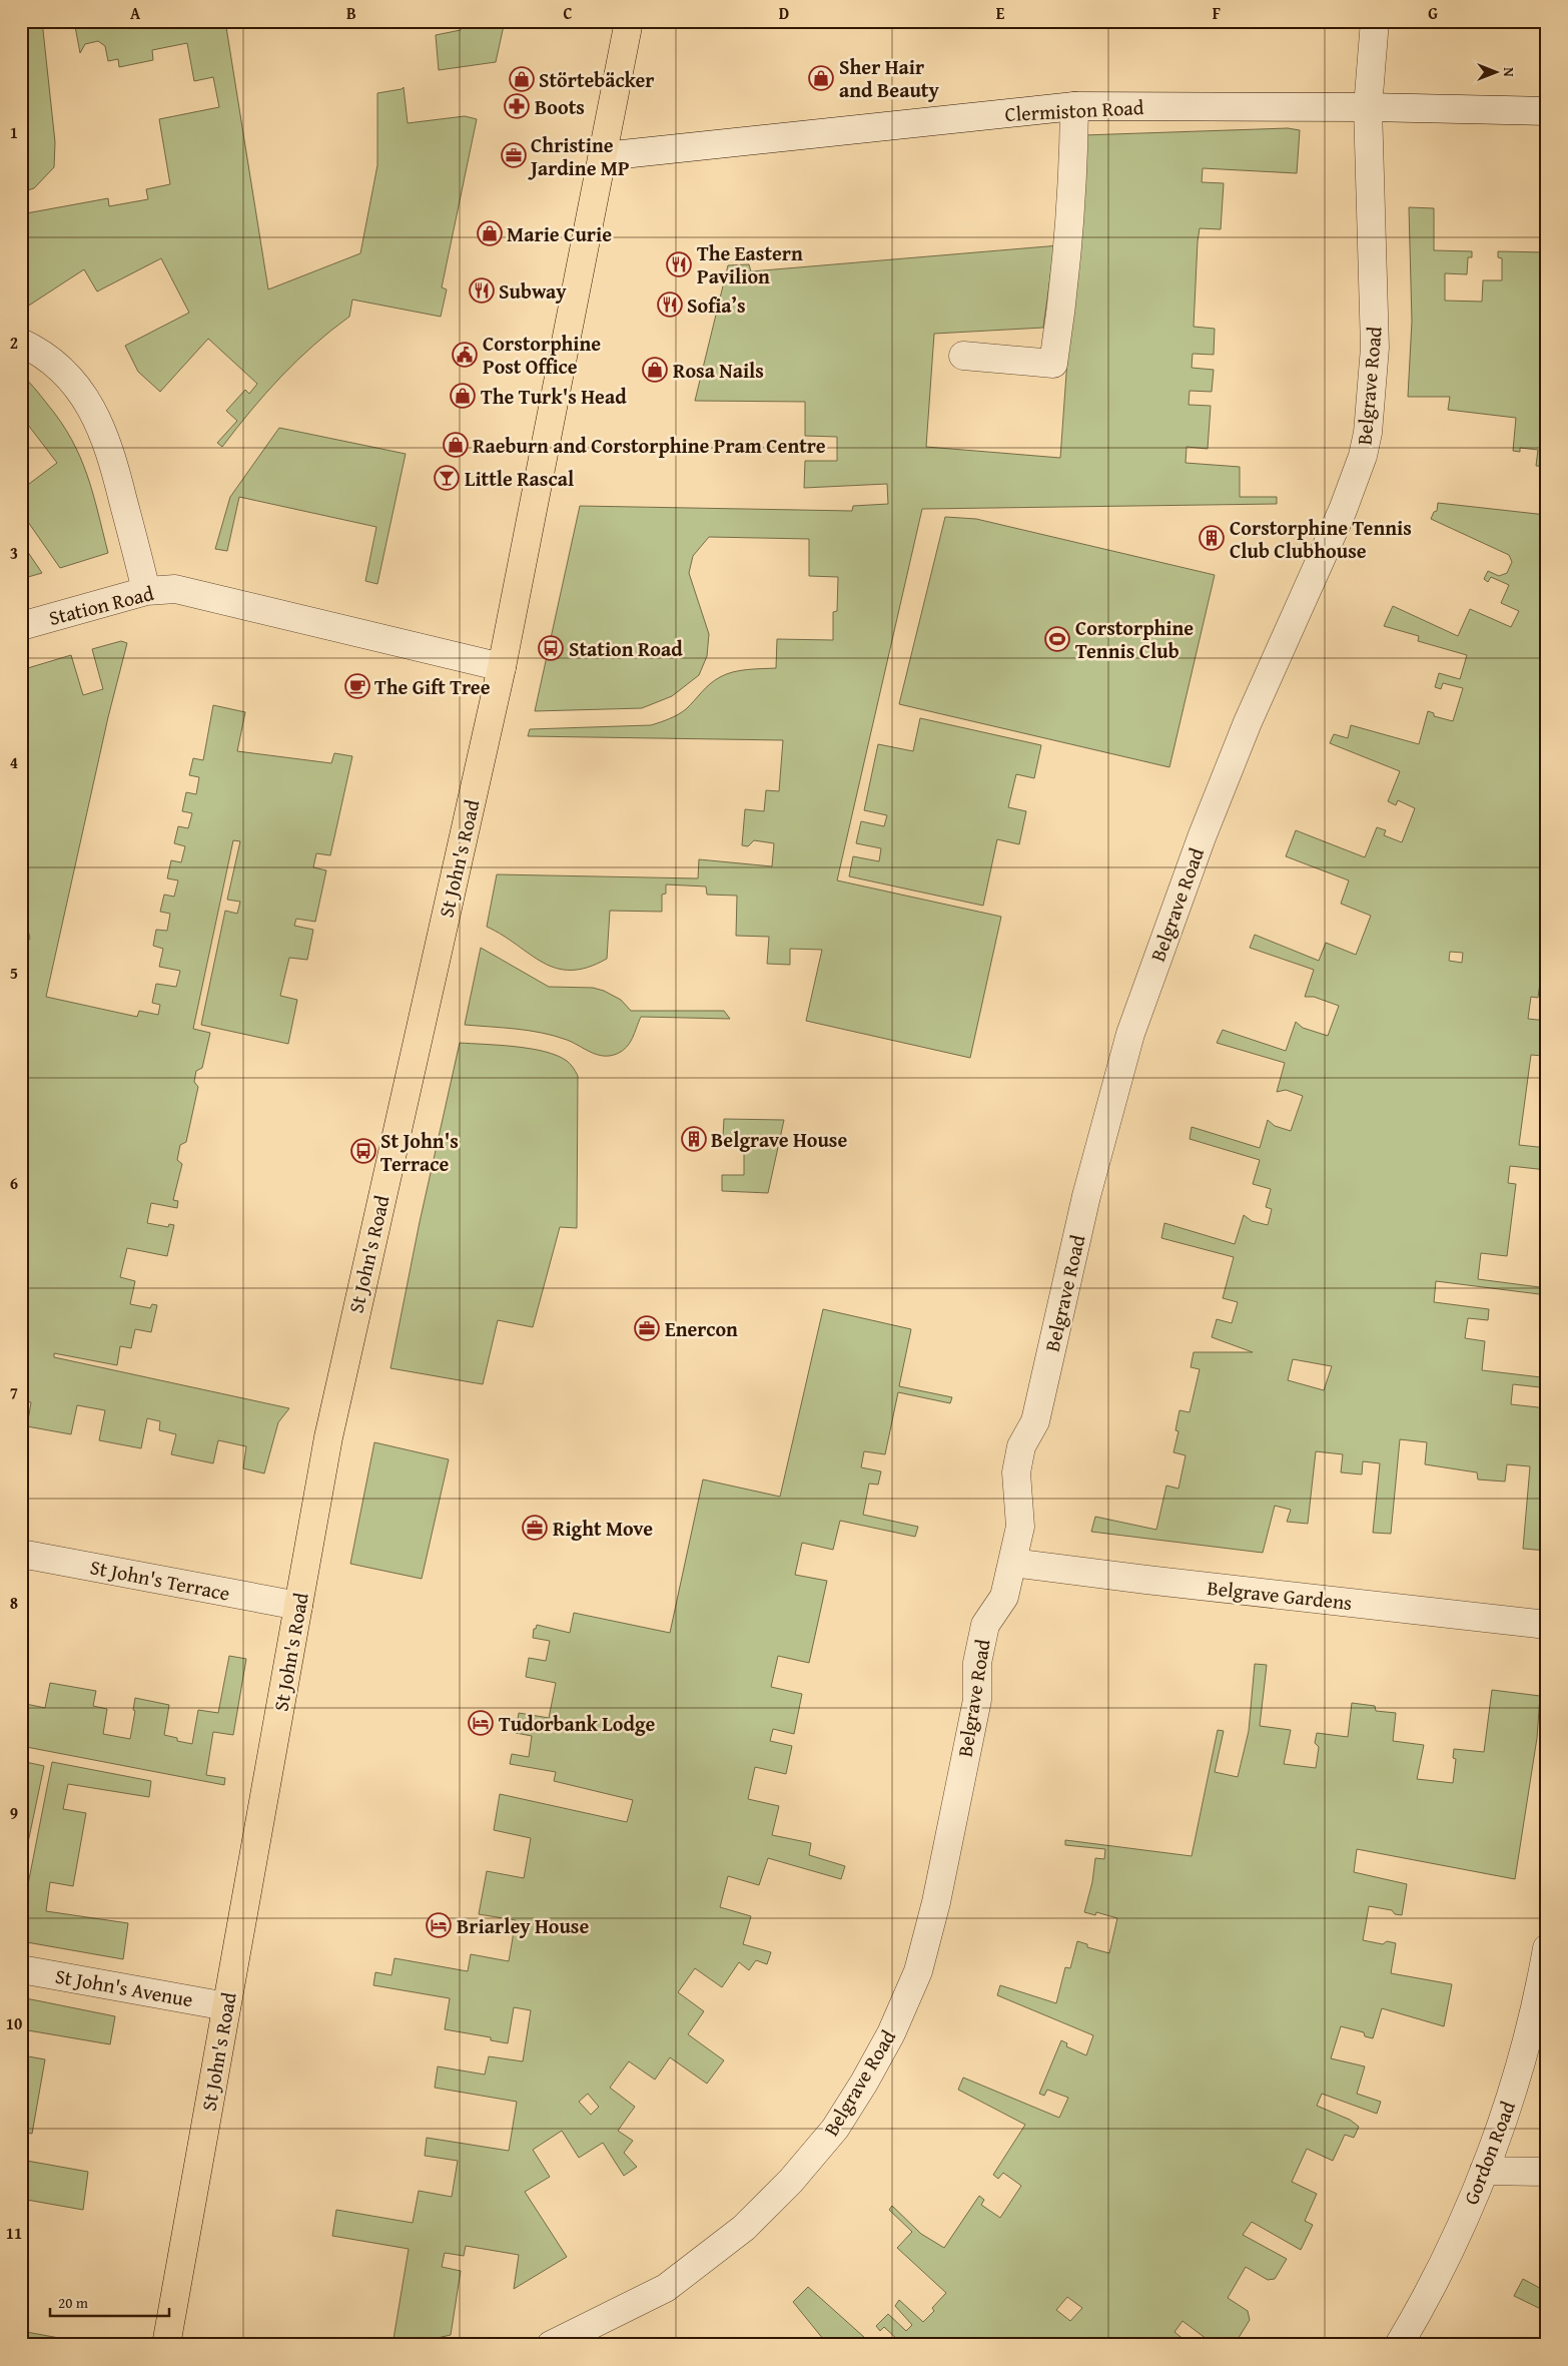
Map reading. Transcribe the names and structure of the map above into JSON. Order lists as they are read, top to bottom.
{
  "streets": {
    "main road": ["St John's Road"],
    "street": [
      "Clermiston Road",
      "Belgrave Road",
      "Station Road",
      "St John's Terrace",
      "Belgrave Gardens",
      "St John's Avenue",
      "Gordon Road"
    ]
  },
  "crossings": [
    ["Clermiston Road", "Belgrave Road"],
    ["Clermiston Road", "St John's Road"],
    ["Belgrave Road", "Belgrave Gardens"],
    ["Station Road", "St John's Road"],
    ["St John's Road", "St John's Terrace"],
    ["St John's Road", "St John's Avenue"]
  ],
  "places": {
    "shop": [
      "Sher Hair and Beauty",
      "Störtebäcker",
      "Marie Curie",
      "Rosa Nails",
      "The Turk's Head",
      "Raeburn and Corstorphine Pram Centre"
    ],
    "pharmacy": ["Boots"],
    "office": ["Christine Jardine MP", "Enercon", "Right Move"],
    "restaurant": ["The Eastern Pavilion", "Subway", "Sofia’s"],
    "public building": ["Corstorphine Post Office"],
    "bar": ["Little Rascal"],
    "building": ["Corstorphine Tennis Club Clubhouse", "Belgrave House"],
    "sports": ["Corstorphine Tennis Club"],
    "bus stop": ["Station Road", "St John's Terrace"],
    "cafe": ["The Gift Tree"],
    "hotel": ["Tudorbank Lodge", "Briarley House"]
  },
  "scale_bar": "20 m",
  "north": "right",
  "grid": {
    "columns": [
      "A",
      "B",
      "C",
      "D",
      "E",
      "F",
      "G"
    ],
    "rows": [
      "1",
      "2",
      "3",
      "4",
      "5",
      "6",
      "7",
      "8",
      "9",
      "10",
      "11"
    ]
  }
}
